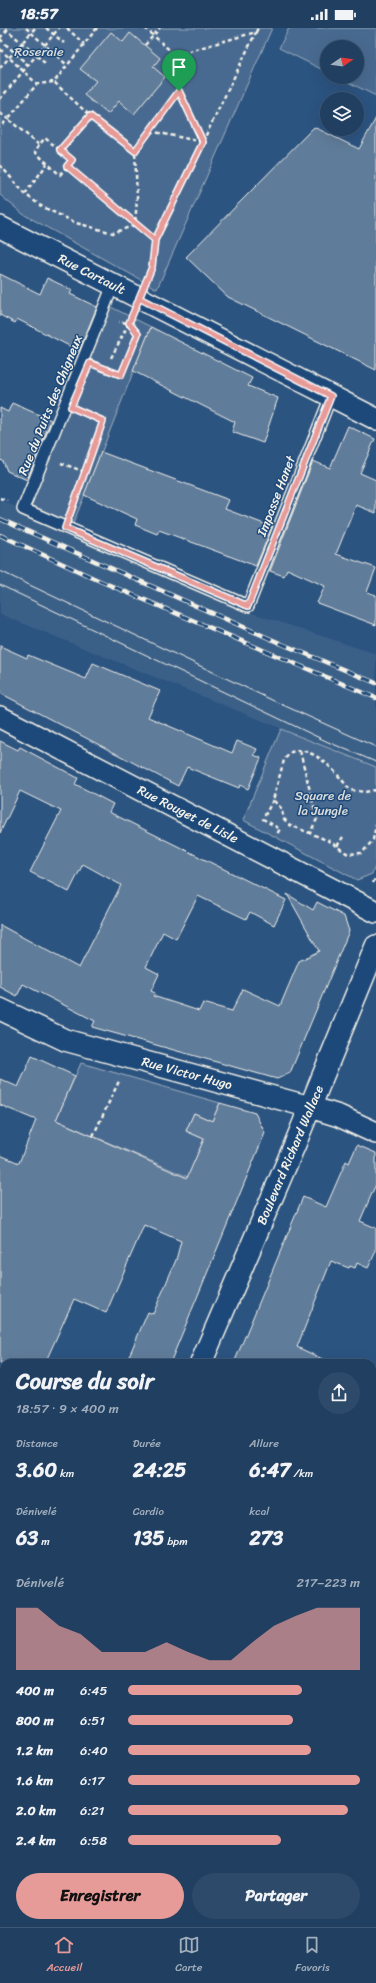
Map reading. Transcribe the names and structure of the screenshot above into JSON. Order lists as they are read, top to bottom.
{
  "streets": {
    "street": [
      "Rue Cartault",
      "Rue Rouget de Lisle",
      "Rue Victor Hugo",
      "Boulevard Richard Wallace"
    ],
    "lane": ["Rue du Puits des Chigneux", "Impasse Hanet"]
  },
  "crossings": [
    ["Rue Cartault", "Rue du Puits des Chigneux"],
    ["Rue Cartault", "Impasse Hanet"],
    ["Rue du Puits des Chigneux", "Impasse Hanet"],
    ["Rue Victor Hugo", "Boulevard Richard Wallace"]
  ],
  "parks": ["Roseraie", "Square de la Jungle"],
  "north": "right",
  "page": {
    "status": "18:57",
    "heading": ["Course du soir", "18:57 · 9 × 400 m"],
    "stats": [
      ["Distance", "3.60 km"],
      ["Durée", "24:25"],
      ["Allure", "6:47 /km"],
      ["Dénivelé", "63 m"],
      ["Cardio", "135 bpm"],
      ["kcal", "273"]
    ],
    "chart": ["Dénivelé", "217–223 m"],
    "list": [
      {
        "name": "400 m",
        "note": "6:45"
      },
      {
        "name": "800 m",
        "note": "6:51"
      },
      {
        "name": "1.2 km",
        "note": "6:40"
      },
      {
        "name": "1.6 km",
        "note": "6:17"
      },
      {
        "name": "2.0 km",
        "note": "6:21"
      },
      {
        "name": "2.4 km",
        "note": "6:58"
      }
    ],
    "buttons": ["Enregistrer", "Partager"],
    "tabs": ["Accueil", "Carte", "Favoris"]
  }
}
